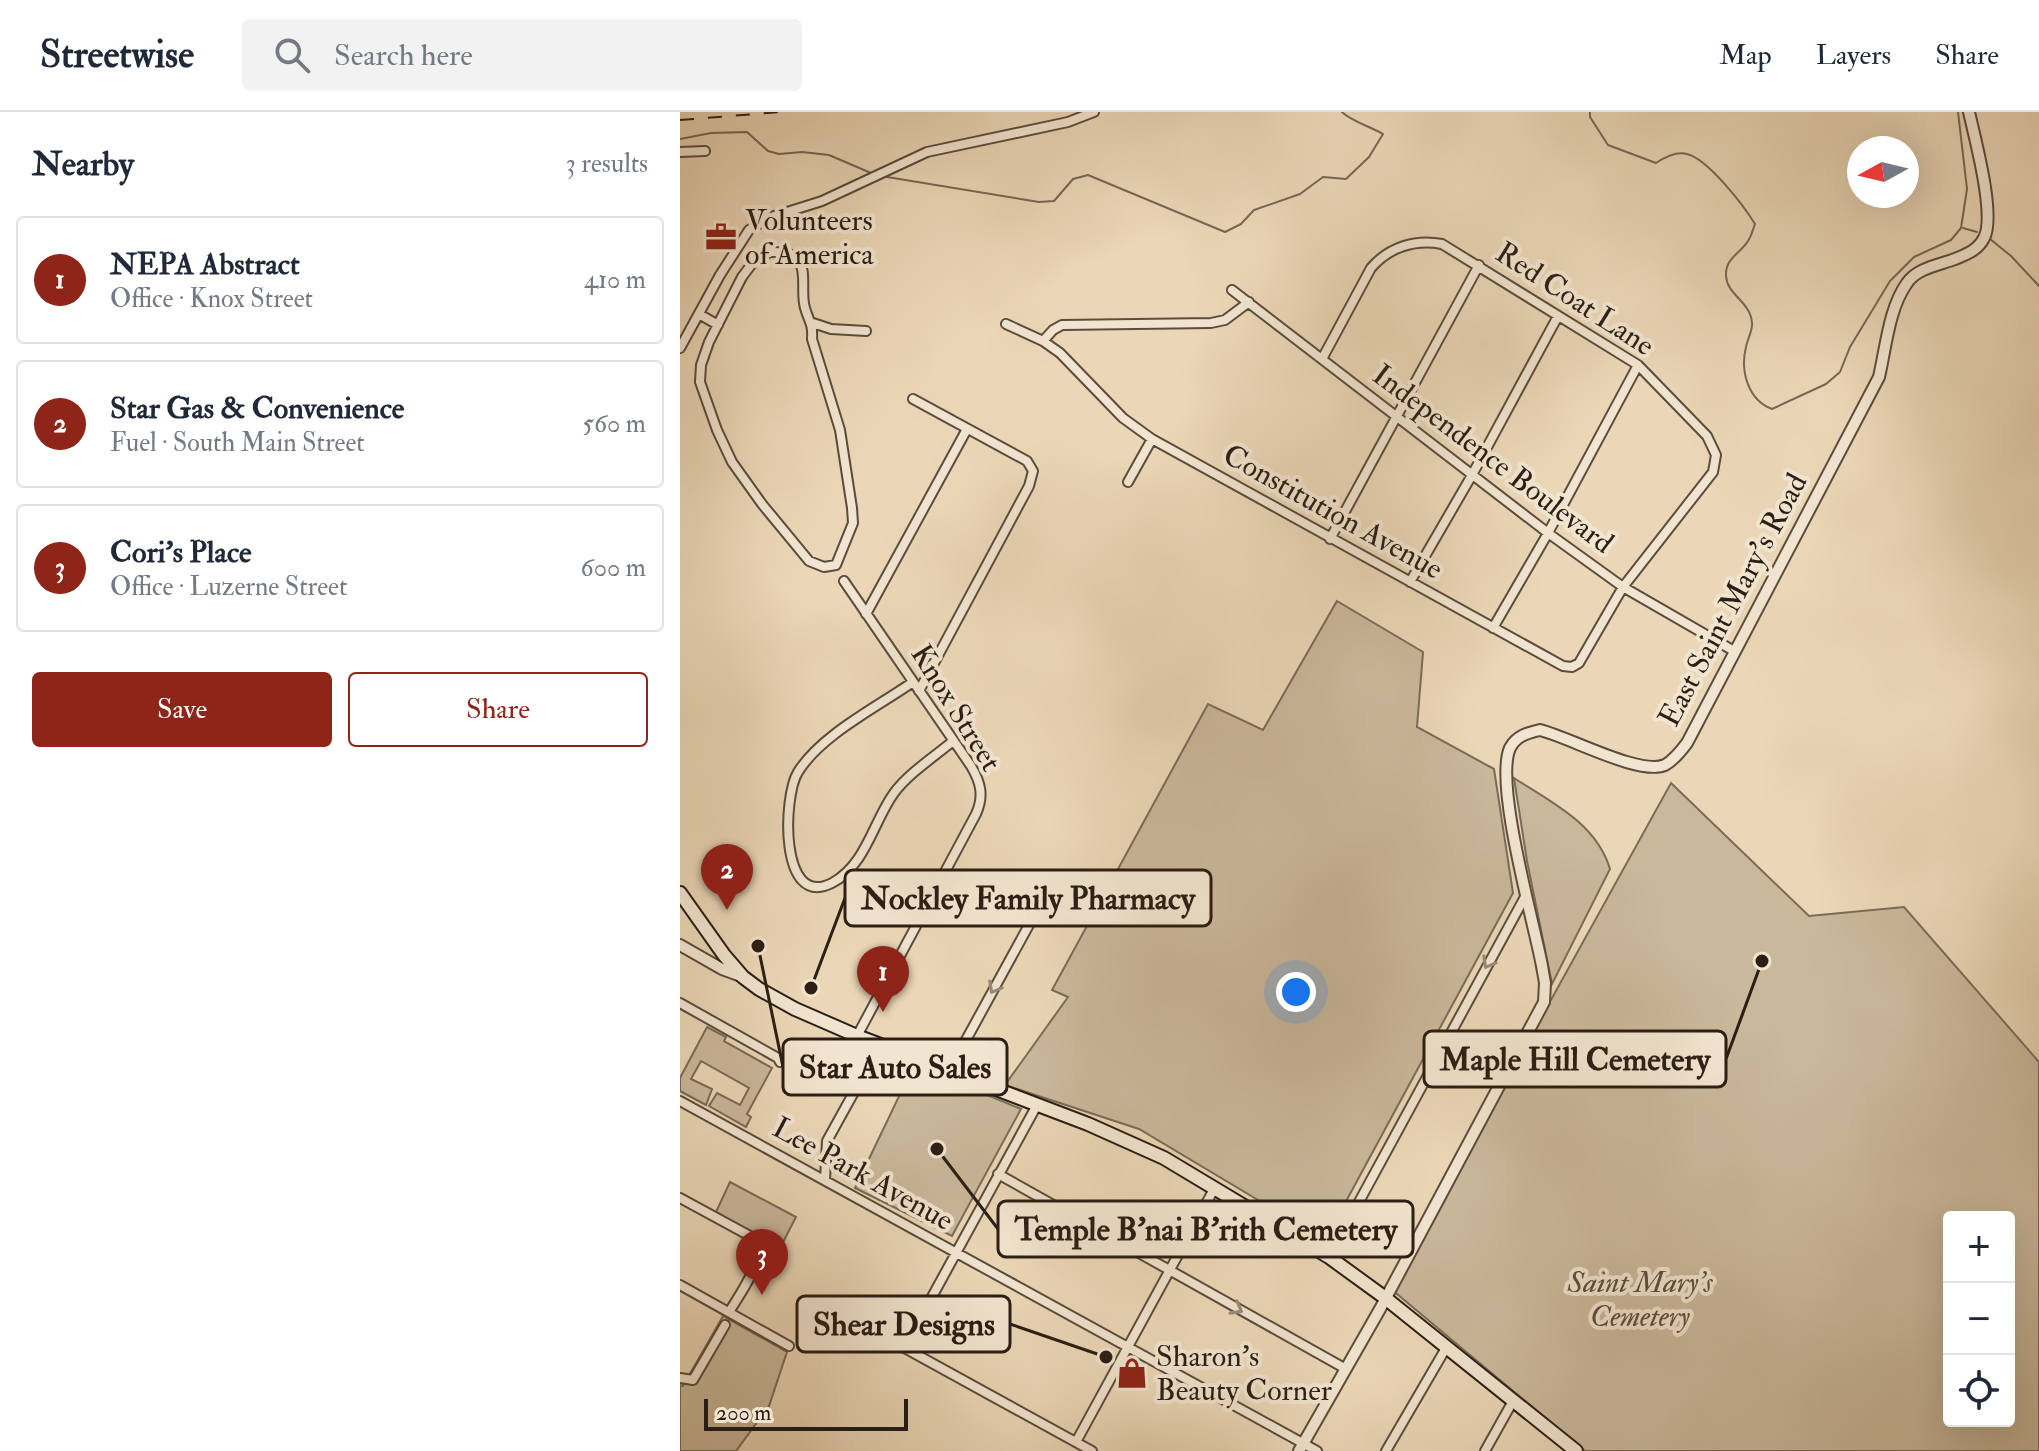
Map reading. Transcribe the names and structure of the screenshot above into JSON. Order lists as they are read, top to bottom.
{
  "streets": {
    "street": [
      "Red Coat Lane",
      "Independence Boulevard",
      "Constitution Avenue",
      "East Saint Mary's Road",
      "Knox Street",
      "Lee Park Avenue"
    ]
  },
  "crossings": [
    ["Red Coat Lane", "Independence Boulevard"],
    ["Red Coat Lane", "Constitution Avenue"],
    ["Independence Boulevard", "Constitution Avenue"],
    ["Independence Boulevard", "East Saint Mary's Road"],
    ["East Saint Mary's Road", "Lee Park Avenue"]
  ],
  "parks": ["Saint Mary's Cemetery"],
  "places": {
    "office": ["Volunteers of America"],
    "other": [
      "Star Auto Sales",
      "Maple Hill Cemetery",
      "Nockley Family Pharmacy",
      "Temple B'nai B'rith Cemetery",
      "Shear Designs"
    ],
    "shop": ["Sharon's Beauty Corner"]
  },
  "scale_bar": "200 m",
  "north": "left",
  "page": {
    "header": "Streetwise",
    "search": "Search here",
    "nav": ["Map", "Layers", "Share"],
    "heading": ["Nearby", "3 results"],
    "list": [
      {
        "mark": "1",
        "name": "NEPA Abstract",
        "note": "Office · Knox Street",
        "value": "410 m"
      },
      {
        "mark": "2",
        "name": "Star Gas & Convenience",
        "note": "Fuel · South Main Street",
        "value": "560 m"
      },
      {
        "mark": "3",
        "name": "Cori's Place",
        "note": "Office · Luzerne Street",
        "value": "600 m"
      }
    ],
    "buttons": ["Save", "Share"],
    "pins": ["2", "1", "3"],
    "map_buttons": ["+", "−"],
    "scale": "200 m"
  }
}
